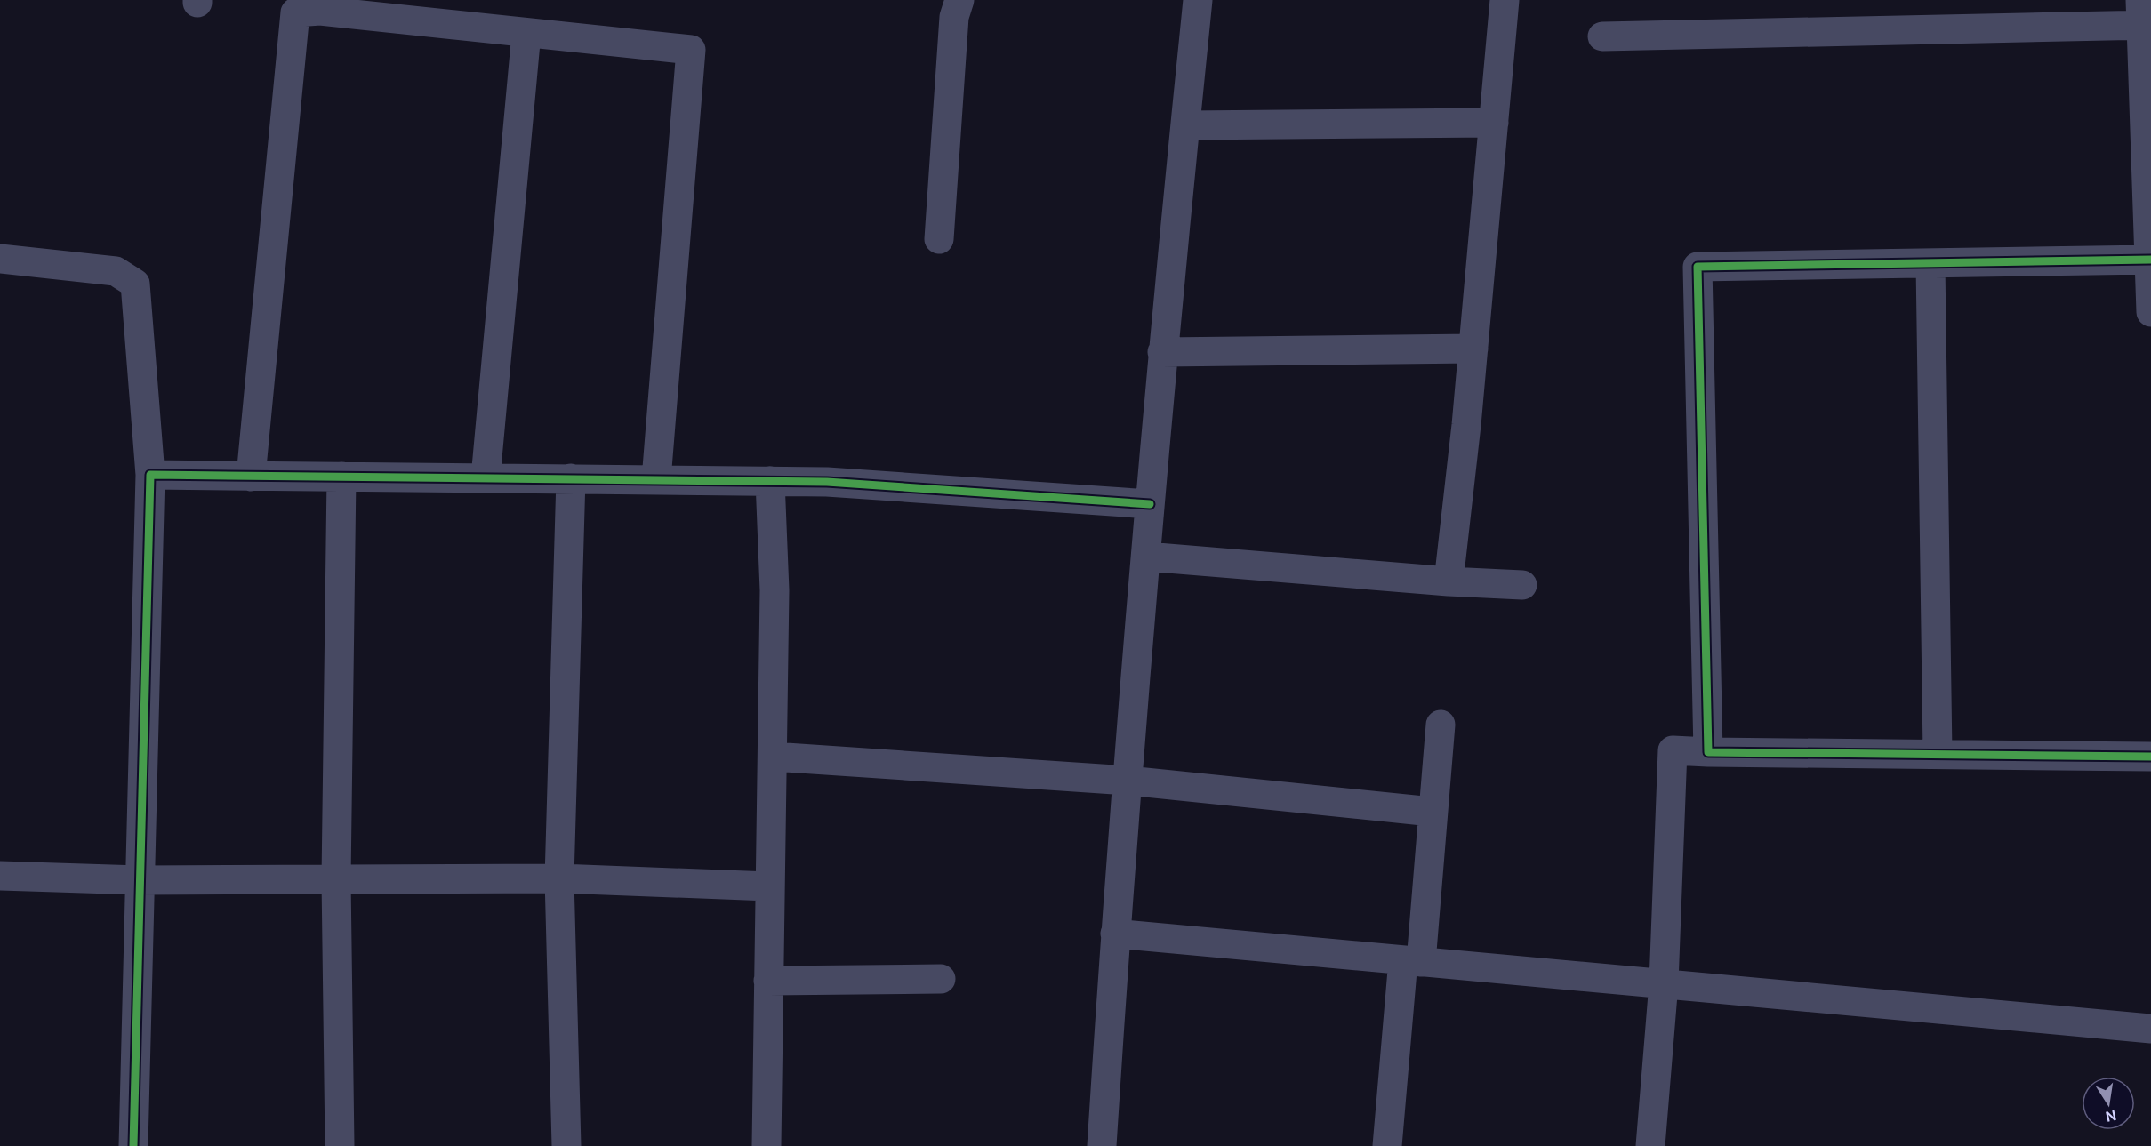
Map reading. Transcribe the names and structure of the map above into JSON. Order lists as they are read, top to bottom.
{
  "north": "bottom"
}
